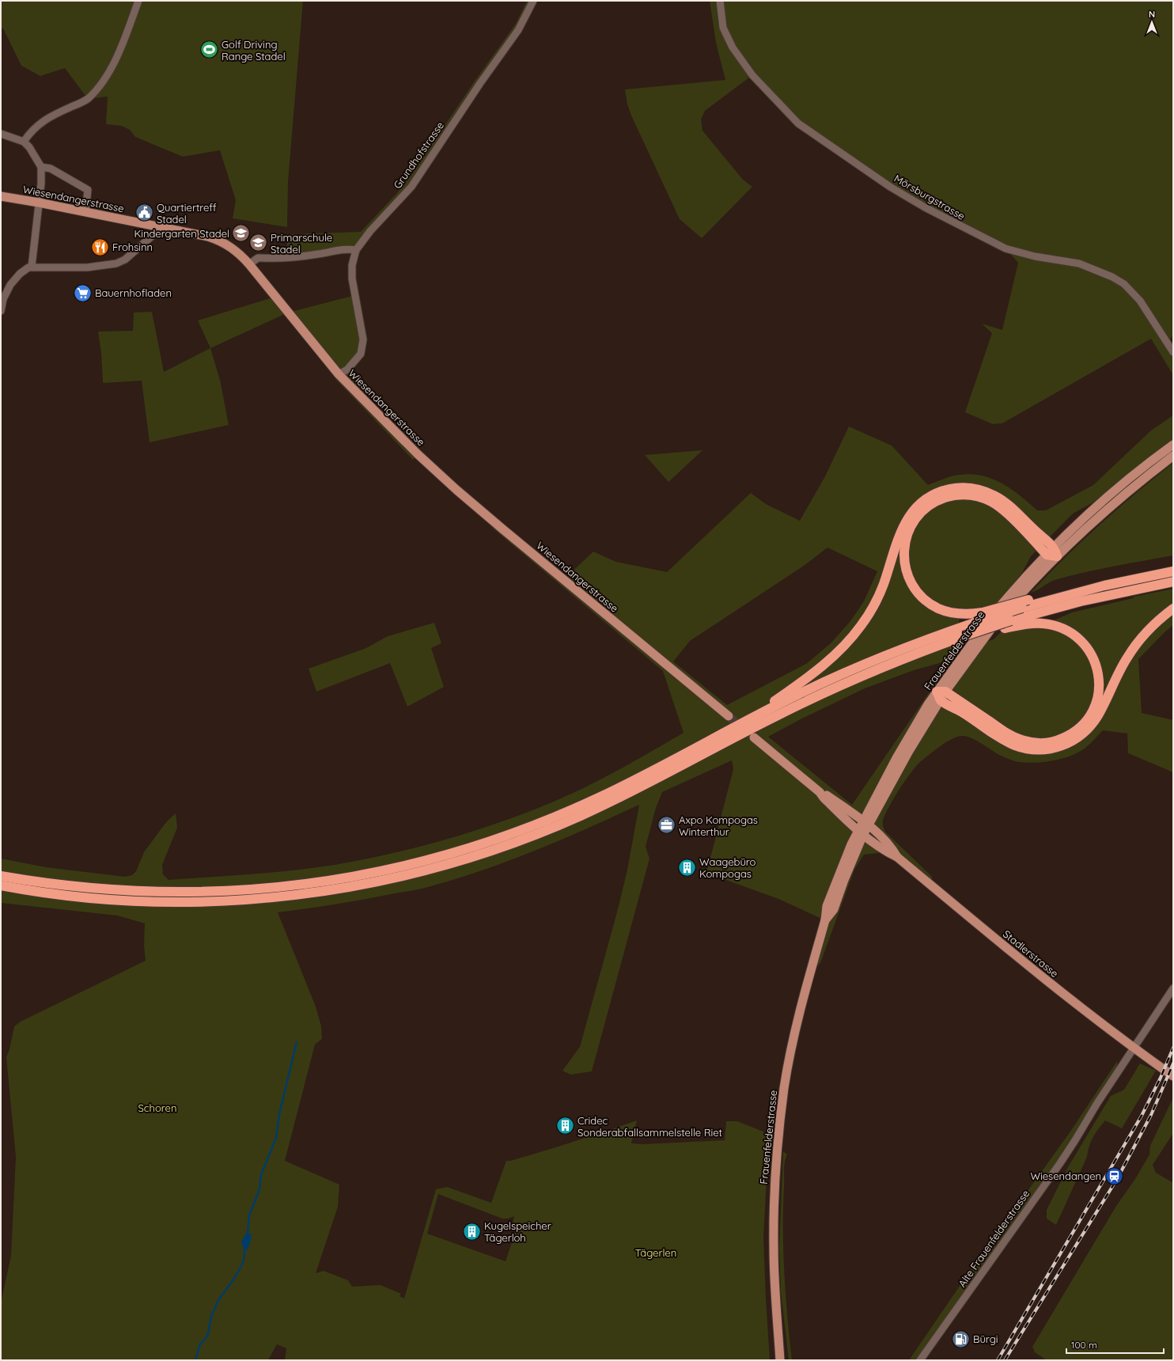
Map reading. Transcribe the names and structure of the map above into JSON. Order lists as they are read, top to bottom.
{
  "streets": {
    "main road": ["Wiesendangerstrasse", "Frauenfelderstrasse", "Stadlerstrasse"],
    "street": ["Grundhofstrasse", "Mörsburgstrasse", "Alte Frauenfelderstrasse"]
  },
  "crossings": [
    ["Grundhofstrasse", "Wiesendangerstrasse"],
    ["Stadlerstrasse", "Alte Frauenfelderstrasse"]
  ],
  "parks": ["Schoren", "Tägerlen"],
  "places": {
    "sports": ["Golf Driving Range Stadel"],
    "public building": ["Quartiertreff Stadel"],
    "school or university": ["Kindergarten Stadel", "Primarschule Stadel"],
    "restaurant": ["Frohsinn"],
    "supermarket": ["Bauernhofladen"],
    "office": ["Axpo Kompogas Winterthur"],
    "building": ["Waagebüro Kompogas", "Cridec Sonderabfallsammelstelle Riet", "Kugelspeicher Tägerloh"],
    "station": ["Wiesendangen"],
    "fuel station": ["Bürgi"]
  },
  "scale_bar": "100 m",
  "north": "top"
}
